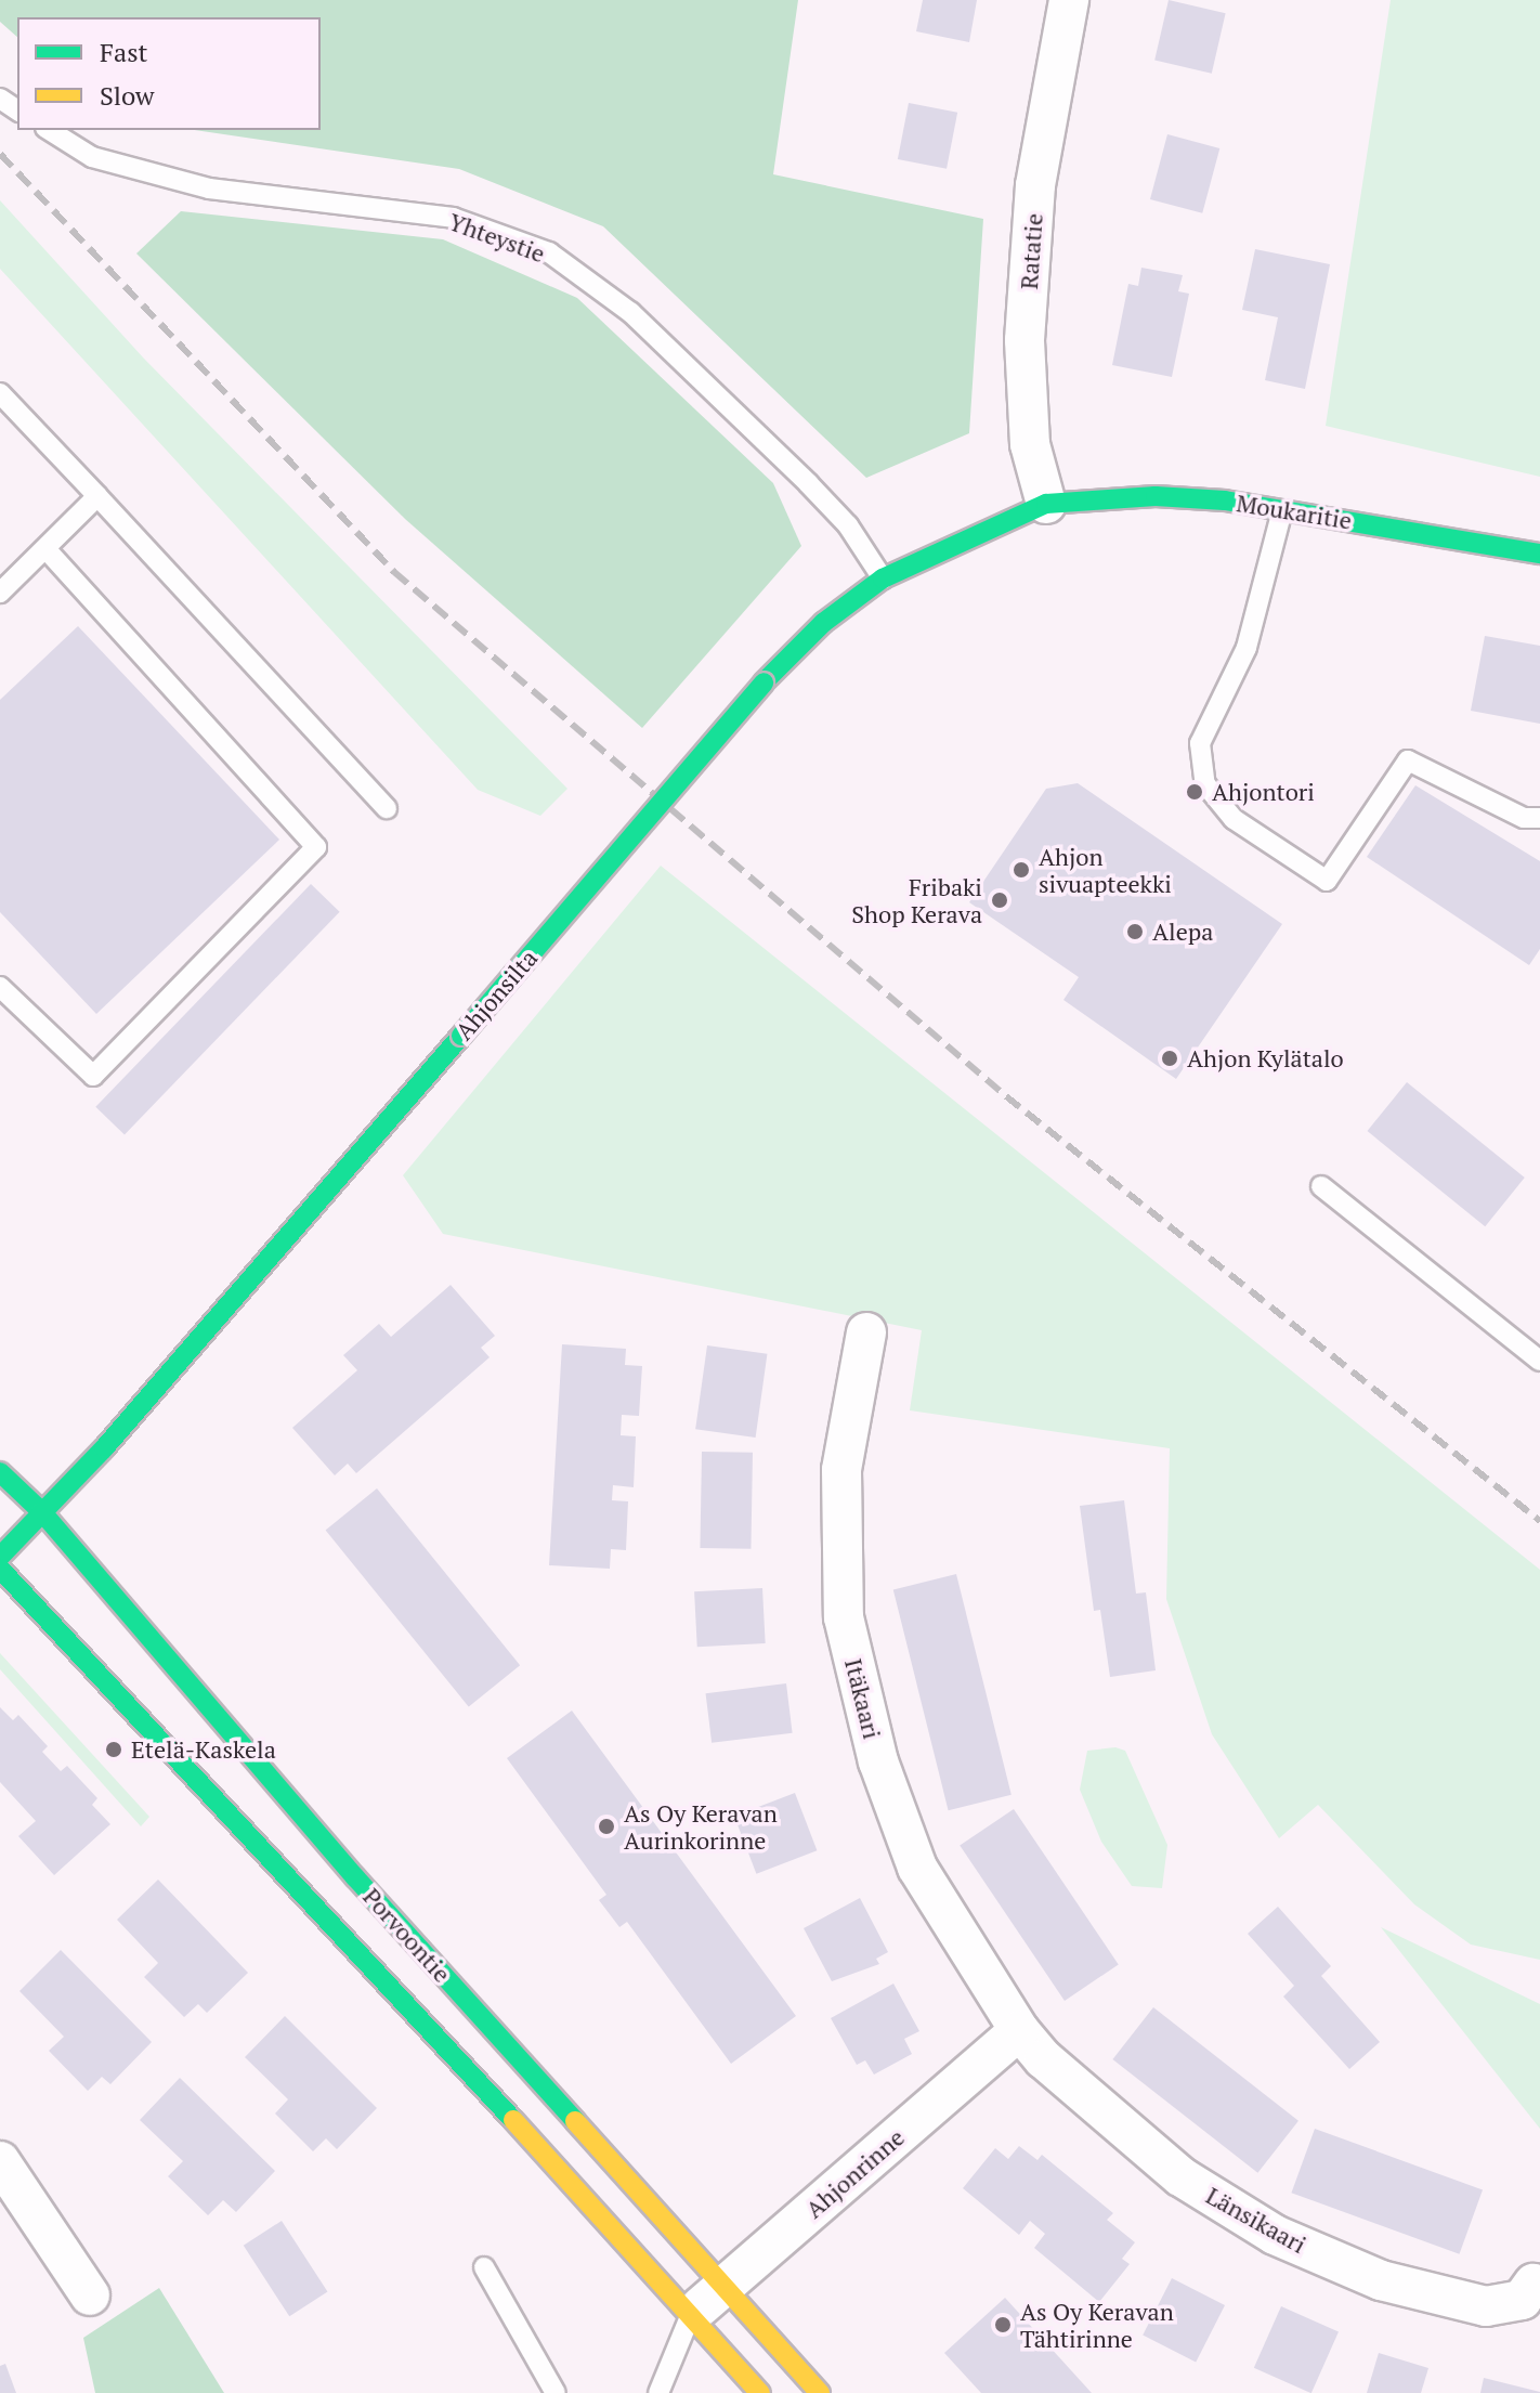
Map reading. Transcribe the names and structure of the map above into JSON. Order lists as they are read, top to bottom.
{
  "streets": {
    "street": [
      "Ratatie",
      "Moukaritie",
      "Ahjonsilta",
      "Itäkaari",
      "Porvoontie",
      "Ahjonrinne",
      "Länsikaari"
    ],
    "lane": ["Yhteystie"]
  },
  "crossings": [
    ["Yhteystie", "Ahjonsilta"],
    ["Ratatie", "Moukaritie"],
    ["Ratatie", "Ahjonsilta"],
    ["Moukaritie", "Ahjonsilta"],
    ["Ahjonsilta", "Porvoontie"],
    ["Itäkaari", "Ahjonrinne"],
    ["Itäkaari", "Länsikaari"],
    ["Porvoontie", "Ahjonrinne"],
    ["Ahjonrinne", "Länsikaari"]
  ],
  "places": [
    "Ahjontori",
    "Ahjon sivuapteekki",
    "Fribaki Shop Kerava",
    "Alepa",
    "Ahjon Kylätalo",
    "Etelä-Kaskela",
    "As Oy Keravan Aurinkorinne",
    "As Oy Keravan Tähtirinne"
  ],
  "legend": ["Fast", "Slow"]
}
